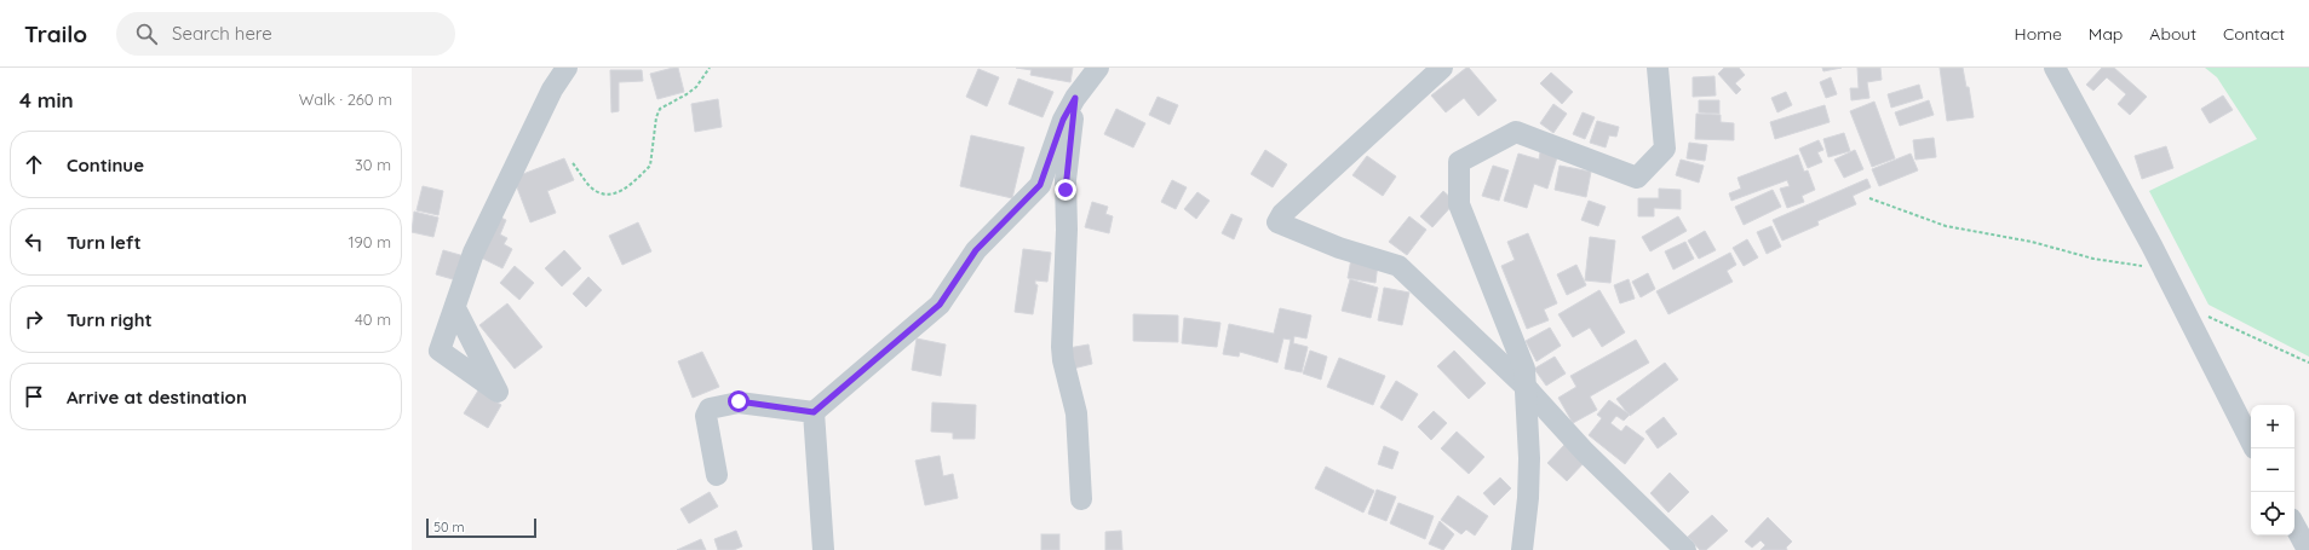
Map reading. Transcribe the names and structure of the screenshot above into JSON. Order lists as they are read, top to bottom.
{
  "scale_bar": "50 m",
  "page": {
    "header": "Trailo",
    "search": "Search here",
    "nav": [
      "Home",
      "Map",
      "About",
      "Contact"
    ],
    "heading": ["4 min", "Walk · 260 m"],
    "list": [
      ["Continue", "30 m"],
      ["Turn left", "190 m"],
      ["Turn right", "40 m"],
      "Arrive at destination"
    ],
    "map_buttons": ["+", "−"],
    "scale": "50 m"
  }
}
